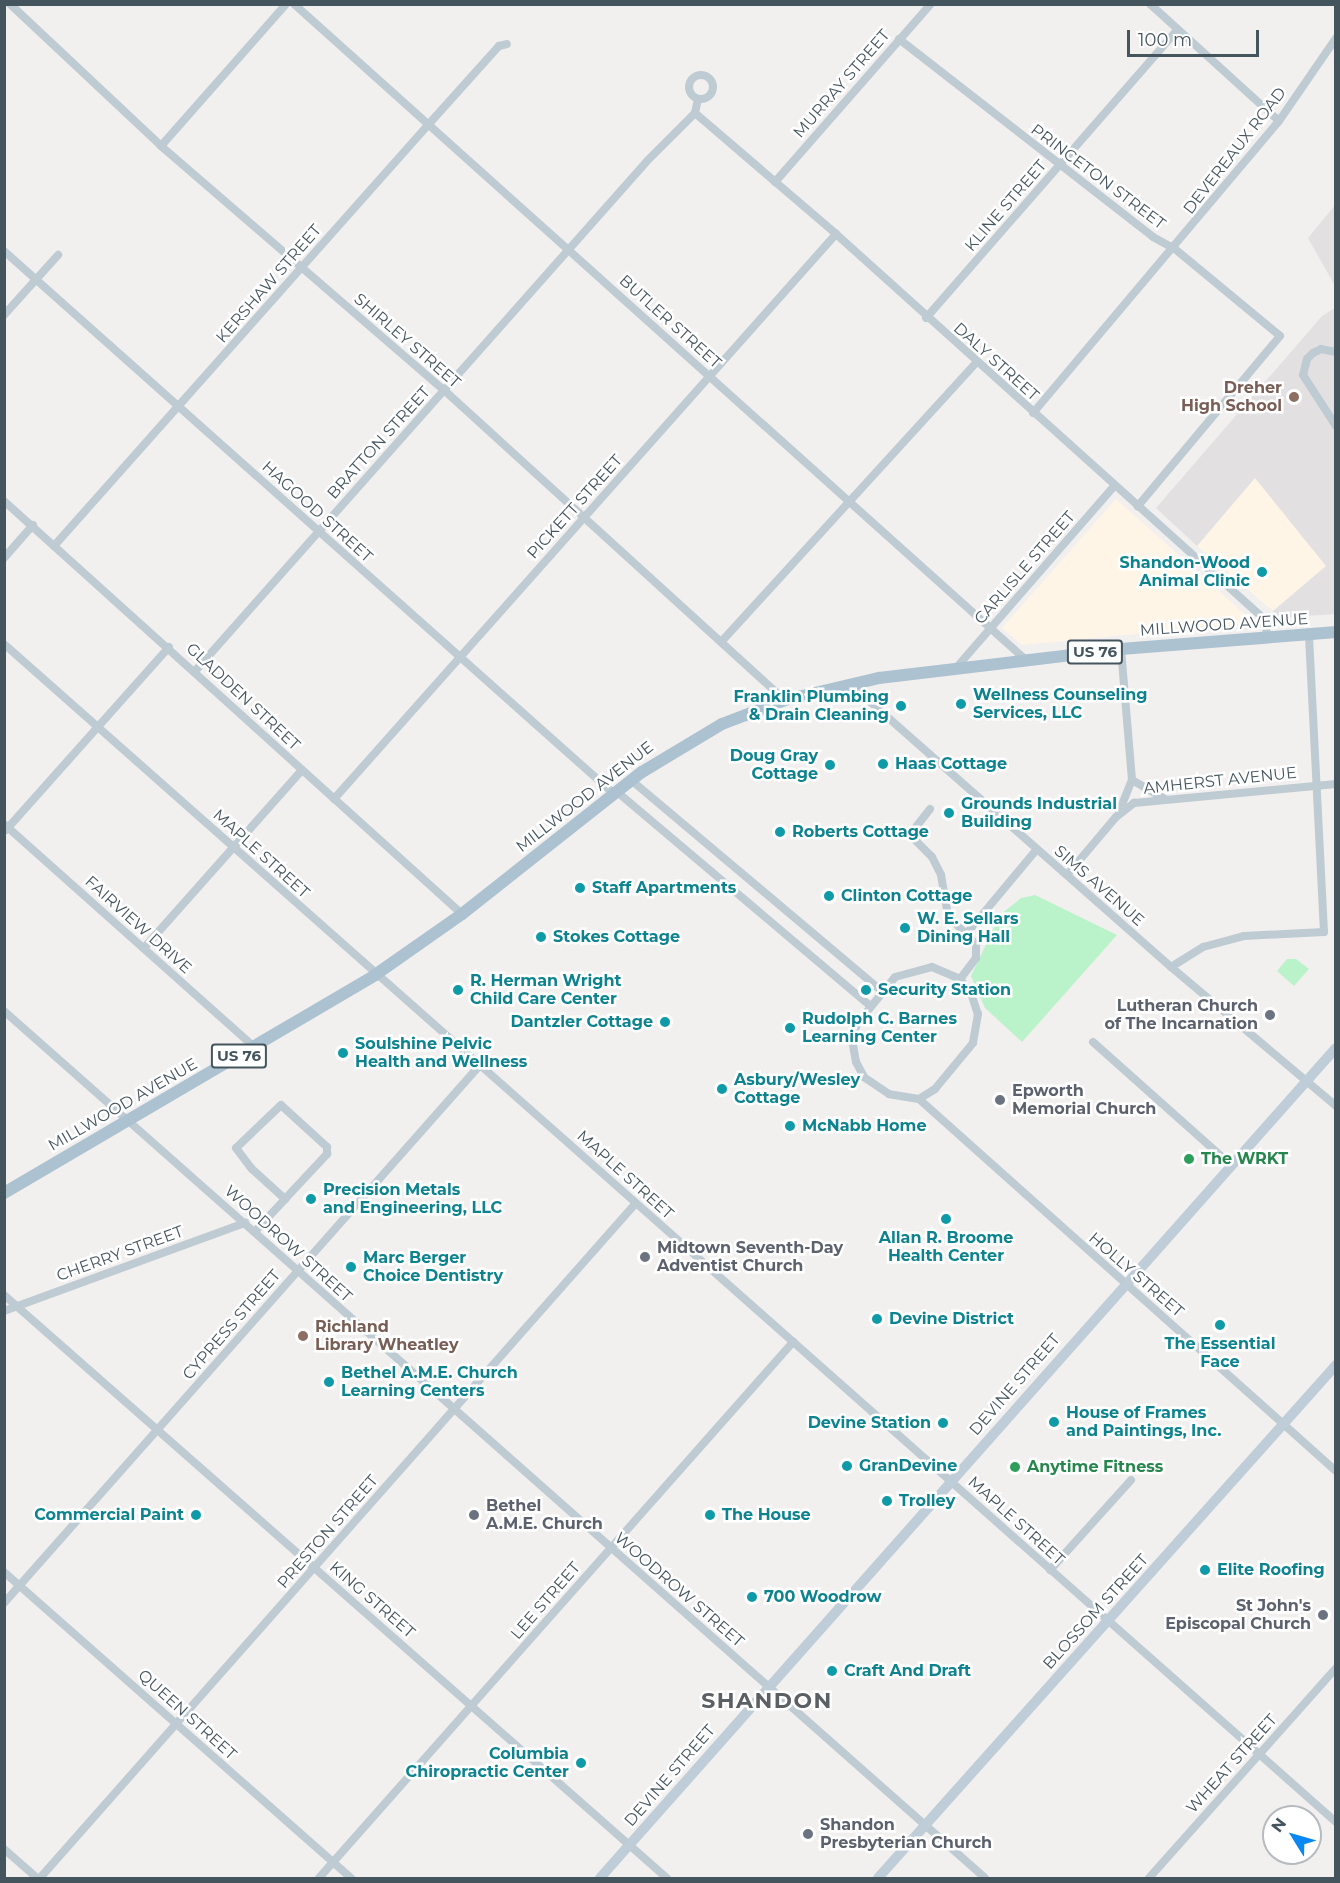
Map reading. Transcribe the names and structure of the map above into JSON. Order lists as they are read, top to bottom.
{
  "streets": {
    "main road": [
      "MILLWOOD AVENUE",
      "US 76",
      "DEVINE STREET",
      "BLOSSOM STREET"
    ],
    "street": [
      "MURRAY STREET",
      "DEVEREAUX ROAD",
      "PRINCETON STREET",
      "KLINE STREET",
      "KERSHAW STREET",
      "BUTLER STREET",
      "SHIRLEY STREET",
      "DALY STREET",
      "BRATTON STREET",
      "PICKETT STREET",
      "HAGOOD STREET",
      "CARLISLE STREET",
      "GLADDEN STREET",
      "AMHERST AVENUE",
      "MAPLE STREET",
      "SIMS AVENUE",
      "FAIRVIEW DRIVE",
      "WOODROW STREET",
      "CHERRY STREET",
      "HOLLY STREET",
      "CYPRESS STREET",
      "PRESTON STREET",
      "KING STREET",
      "LEE STREET",
      "QUEEN STREET",
      "WHEAT STREET"
    ]
  },
  "crossings": [
    ["MURRAY STREET", "PRINCETON STREET"],
    ["MURRAY STREET", "DALY STREET"],
    ["DEVEREAUX ROAD", "PRINCETON STREET"],
    ["DEVEREAUX ROAD", "DALY STREET"],
    ["PRINCETON STREET", "KLINE STREET"],
    ["PRINCETON STREET", "DALY STREET"],
    ["KLINE STREET", "DALY STREET"],
    ["KERSHAW STREET", "BUTLER STREET"],
    ["KERSHAW STREET", "SHIRLEY STREET"],
    ["KERSHAW STREET", "HAGOOD STREET"],
    ["KERSHAW STREET", "GLADDEN STREET"],
    ["BUTLER STREET", "BRATTON STREET"],
    ["BUTLER STREET", "PICKETT STREET"],
    ["BUTLER STREET", "CARLISLE STREET"],
    ["BUTLER STREET", "MILLWOOD AVENUE"],
    ["SHIRLEY STREET", "BRATTON STREET"],
    ["SHIRLEY STREET", "PICKETT STREET"],
    ["SHIRLEY STREET", "MILLWOOD AVENUE"],
    ["DALY STREET", "BRATTON STREET"],
    ["DALY STREET", "PICKETT STREET"],
    ["DALY STREET", "CARLISLE STREET"],
    ["DALY STREET", "MILLWOOD AVENUE"],
    ["BRATTON STREET", "HAGOOD STREET"],
    ["BRATTON STREET", "GLADDEN STREET"],
    ["PICKETT STREET", "HAGOOD STREET"],
    ["PICKETT STREET", "GLADDEN STREET"],
    ["HAGOOD STREET", "MILLWOOD AVENUE"],
    ["HAGOOD STREET", "HOLLY STREET"],
    ["CARLISLE STREET", "MILLWOOD AVENUE"],
    ["MILLWOOD AVENUE", "GLADDEN STREET"],
    ["MILLWOOD AVENUE", "MAPLE STREET"],
    ["MILLWOOD AVENUE", "SIMS AVENUE"],
    ["MILLWOOD AVENUE", "FAIRVIEW DRIVE"],
    ["MILLWOOD AVENUE", "WOODROW STREET"],
    ["AMHERST AVENUE", "SIMS AVENUE"],
    ["MAPLE STREET", "CYPRESS STREET"],
    ["MAPLE STREET", "DEVINE STREET"],
    ["MAPLE STREET", "PRESTON STREET"],
    ["MAPLE STREET", "LEE STREET"],
    ["MAPLE STREET", "BLOSSOM STREET"],
    ["MAPLE STREET", "WHEAT STREET"],
    ["SIMS AVENUE", "DEVINE STREET"],
    ["WOODROW STREET", "CHERRY STREET"],
    ["WOODROW STREET", "CYPRESS STREET"],
    ["WOODROW STREET", "DEVINE STREET"],
    ["WOODROW STREET", "PRESTON STREET"],
    ["WOODROW STREET", "LEE STREET"],
    ["WOODROW STREET", "BLOSSOM STREET"],
    ["CHERRY STREET", "KING STREET"],
    ["HOLLY STREET", "DEVINE STREET"],
    ["HOLLY STREET", "BLOSSOM STREET"],
    ["CYPRESS STREET", "KING STREET"],
    ["CYPRESS STREET", "QUEEN STREET"],
    ["DEVINE STREET", "KING STREET"],
    ["PRESTON STREET", "KING STREET"],
    ["PRESTON STREET", "QUEEN STREET"],
    ["KING STREET", "LEE STREET"],
    ["LEE STREET", "QUEEN STREET"]
  ],
  "districts": ["SHANDON"],
  "places": [
    "Dreher High School",
    "Shandon-Wood Animal Clinic",
    "Wellness Counseling Services, LLC",
    "Franklin Plumbing & Drain Cleaning",
    "Haas Cottage",
    "Doug Gray Cottage",
    "Grounds Industrial Building",
    "Roberts Cottage",
    "Staff Apartments",
    "Clinton Cottage",
    "W. E. Sellars Dining Hall",
    "Stokes Cottage",
    "R. Herman Wright Child Care Center",
    "Security Station",
    "Lutheran Church of The Incarnation",
    "Dantzler Cottage",
    "Rudolph C. Barnes Learning Center",
    "Soulshine Pelvic Health and Wellness",
    "Asbury/Wesley Cottage",
    "Epworth Memorial Church",
    "McNabb Home",
    "The WRKT",
    "Precision Metals and Engineering, LLC",
    "Allan R. Broome Health Center",
    "Midtown Seventh-Day Adventist Church",
    "Marc Berger Choice Dentistry",
    "Devine District",
    "The Essential Face",
    "Richland Library Wheatley",
    "Bethel A.M.E. Church Learning Centers",
    "House of Frames and Paintings, Inc.",
    "Devine Station",
    "GranDevine",
    "Anytime Fitness",
    "Trolley",
    "Commercial Paint",
    "Bethel A.M.E. Church",
    "The House",
    "Elite Roofing",
    "700 Woodrow",
    "St John's Episcopal Church",
    "Craft And Draft",
    "Columbia Chiropractic Center",
    "Shandon Presbyterian Church"
  ],
  "scale_bar": "100 m",
  "north": "top left"
}
